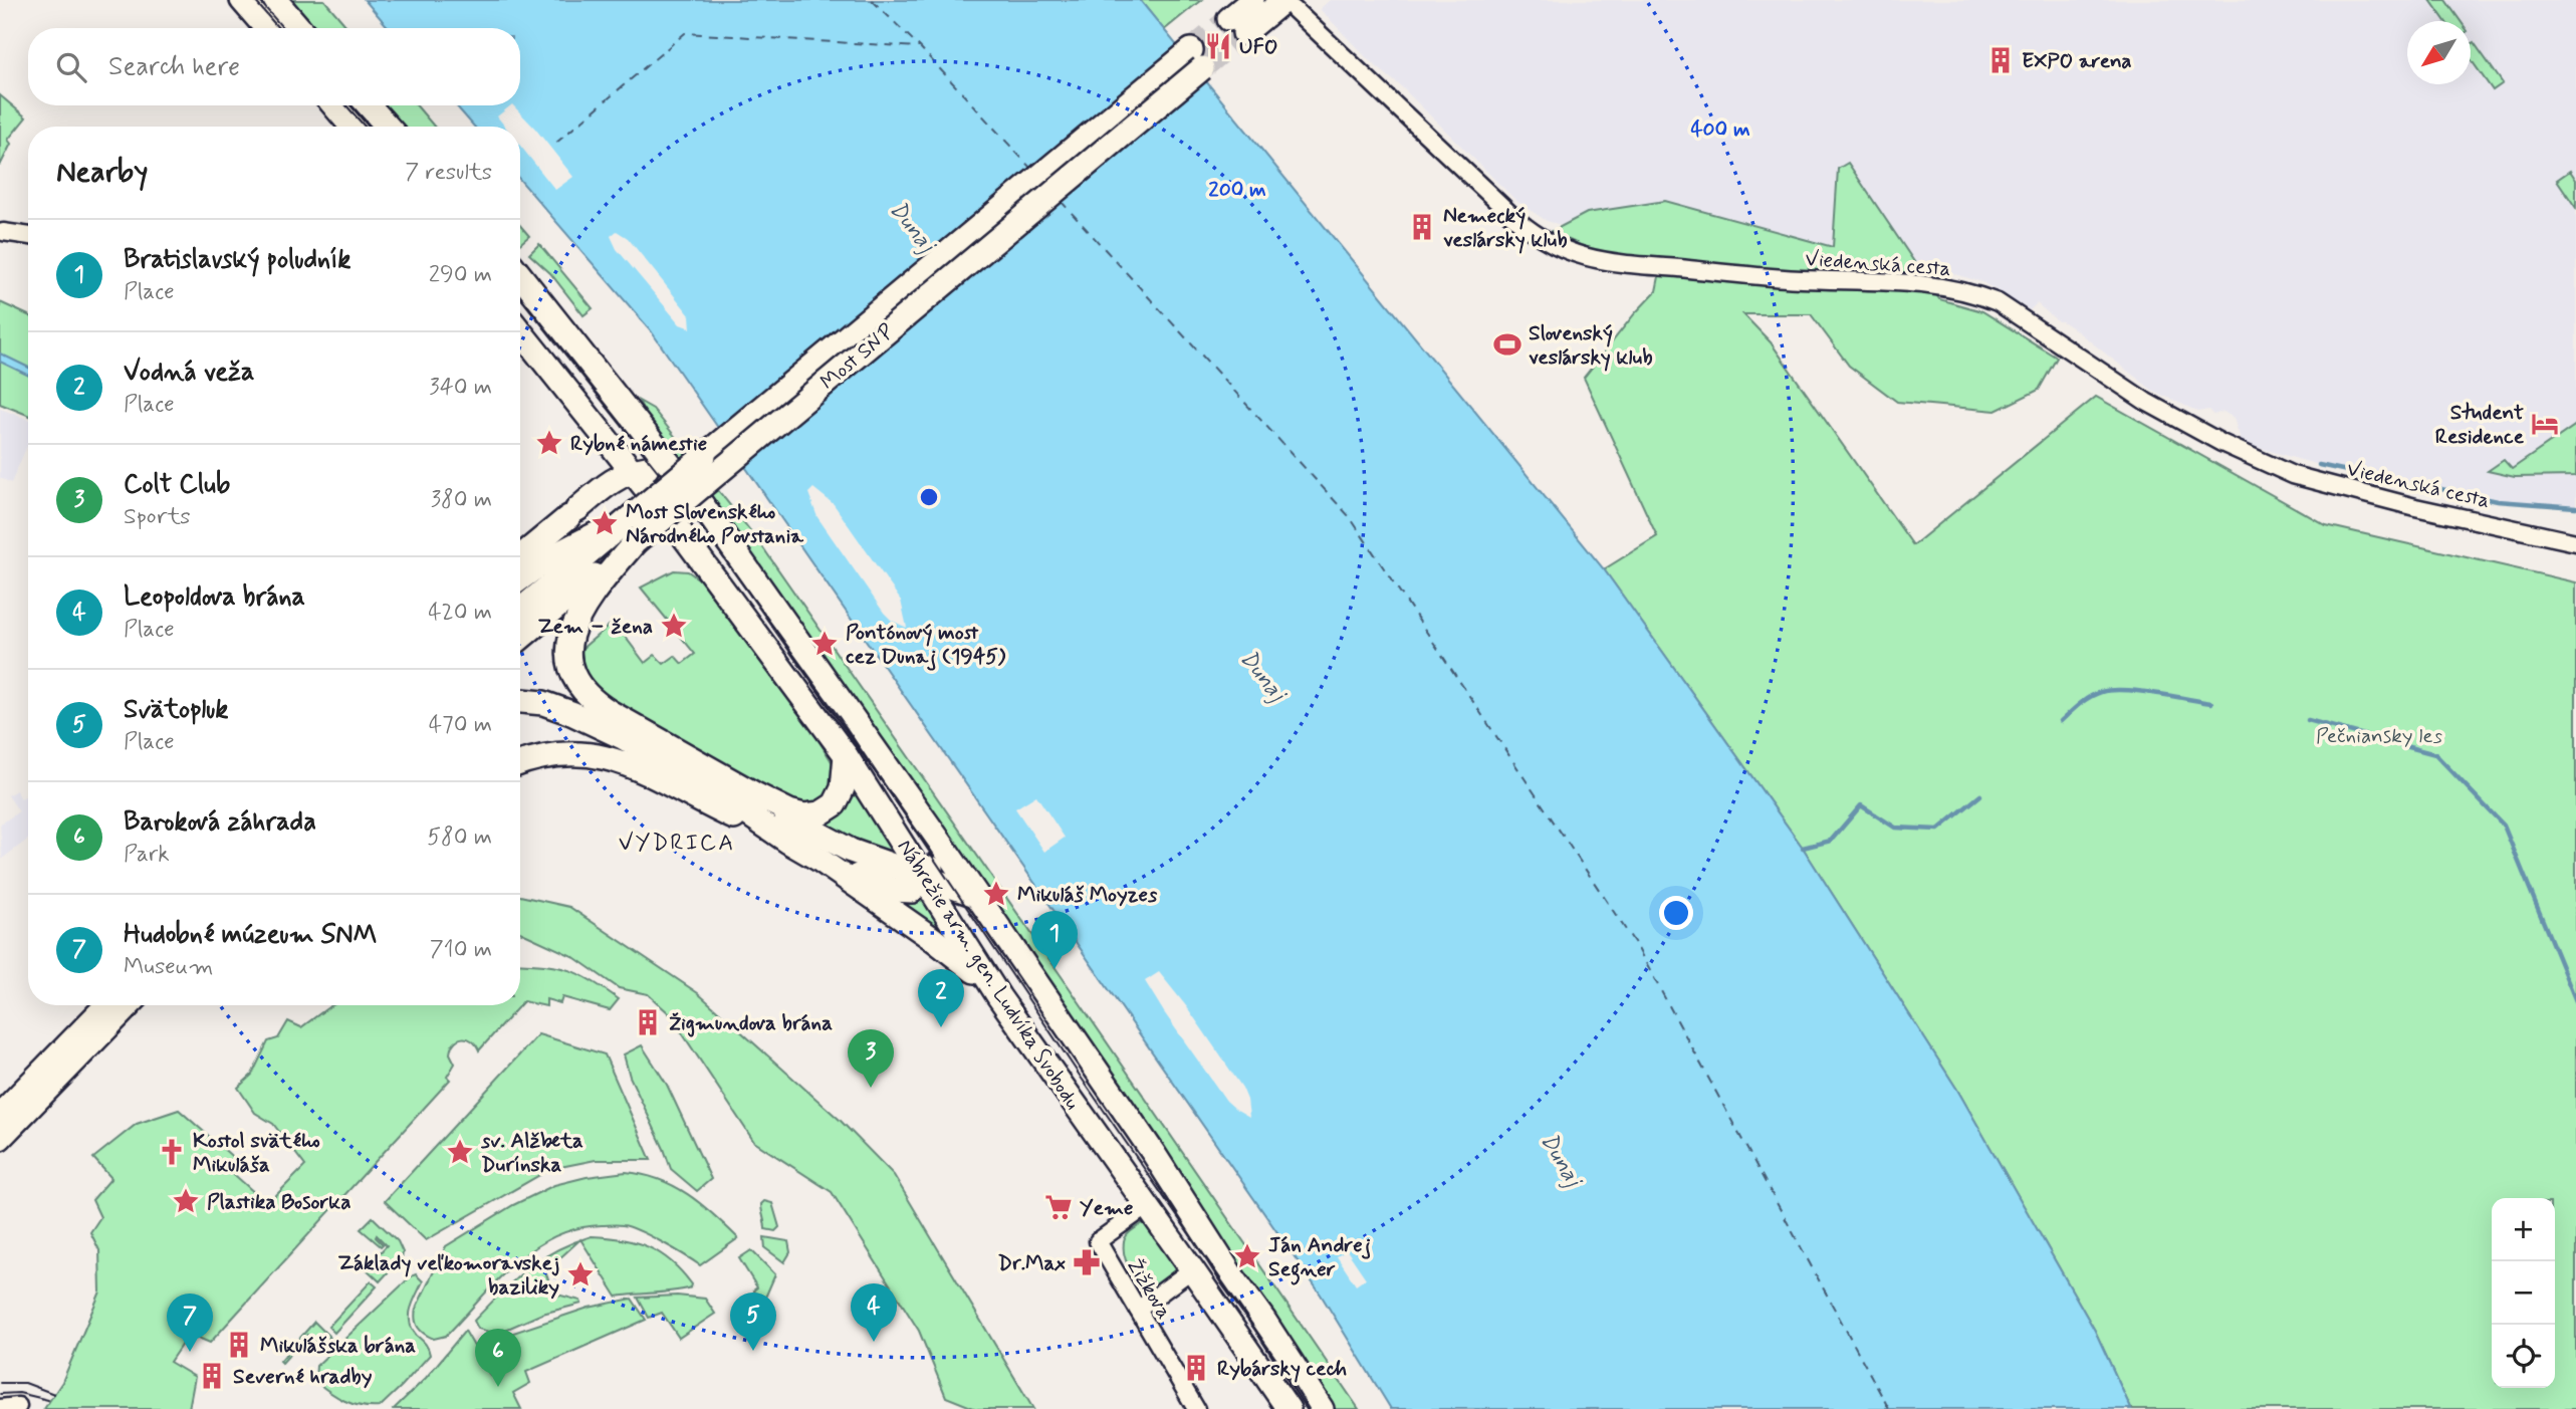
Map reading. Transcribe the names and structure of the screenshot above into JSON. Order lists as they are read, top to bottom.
{
  "streets": {
    "main road": ["Most SNP", "Nábrežie arm. gen. Ludvíka Svobodu"],
    "street": ["Viedenská cesta", "Žižkova"]
  },
  "crossings": [
    ["Nábrežie arm. gen. Ludvíka Svobodu", "Žižkova"]
  ],
  "districts": ["VYDRICA"],
  "water": ["Dunaj"],
  "parks": ["Pečniansky les"],
  "places": {
    "restaurant": ["UFO"],
    "building": [
      "EXPO arena",
      "Nemecký veslársky klub",
      "Žigmundova brána",
      "Mikulášska brána",
      "Rybársky cech",
      "Severné hradby"
    ],
    "sports": ["Slovenský veslársky klub"],
    "hotel": ["Student Residence"],
    "place": [
      "Rybné námestie",
      "Most Slovenského Národného Povstania",
      "Zem – žena",
      "Pontónový most cez Dunaj (1945)",
      "Mikuláš Moyzes",
      "sv. Alžbeta Durínska",
      "Plastika Bosorka",
      "Ján Andrej Segner",
      "Základy veľkomoravskej baziliky"
    ],
    "church": ["Kostol svätého Mikuláša"],
    "supermarket": ["Yeme"],
    "pharmacy": ["Dr.Max"]
  },
  "north": "bottom left",
  "page": {
    "search": "Search here",
    "heading": ["Nearby", "7 results"],
    "list": [
      {
        "mark": "1",
        "name": "Bratislavský poludník",
        "note": "Place",
        "value": "290 m"
      },
      {
        "mark": "2",
        "name": "Vodná veža",
        "note": "Place",
        "value": "340 m"
      },
      {
        "mark": "3",
        "name": "Colt Club",
        "note": "Sports",
        "value": "380 m"
      },
      {
        "mark": "4",
        "name": "Leopoldova brána",
        "note": "Place",
        "value": "420 m"
      },
      {
        "mark": "5",
        "name": "Svätopluk",
        "note": "Place",
        "value": "470 m"
      },
      {
        "mark": "6",
        "name": "Baroková záhrada",
        "note": "Park",
        "value": "580 m"
      },
      {
        "mark": "7",
        "name": "Hudobné múzeum SNM",
        "note": "Museum",
        "value": "710 m"
      }
    ],
    "pins": [
      "1",
      "2",
      "3",
      "4",
      "5",
      "7",
      "6"
    ],
    "map_buttons": ["+", "−"]
  },
  "rings": ["400 m", "200 m"]
}
